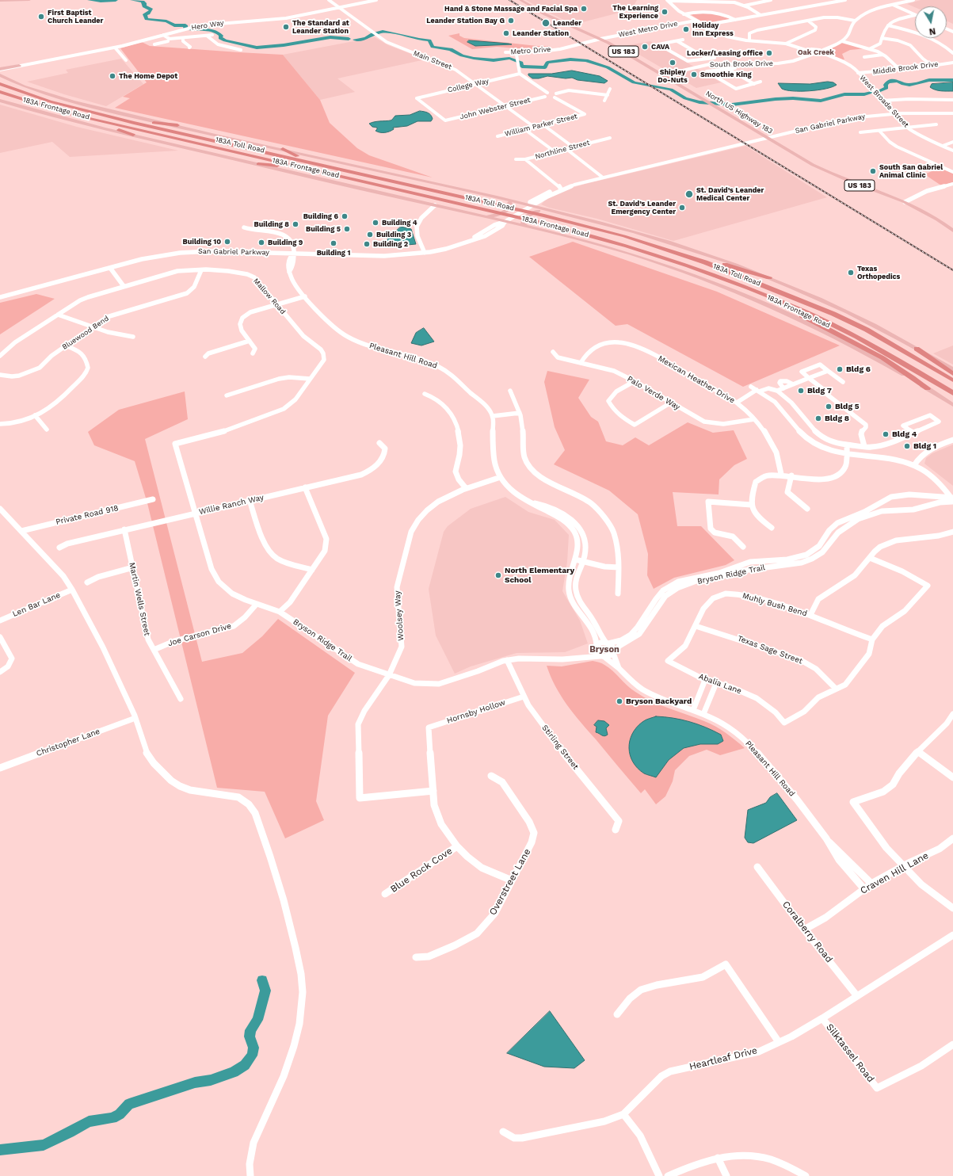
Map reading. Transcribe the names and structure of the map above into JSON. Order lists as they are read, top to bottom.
{
  "streets": {
    "highway": ["183A Toll Road"],
    "main road": ["US 183", "183A Frontage Road", "North US Highway 183"],
    "street": [
      "Hero Way",
      "West Metro Drive",
      "Metro Drive",
      "Main Street",
      "South Brook Drive",
      "Middle Brook Drive",
      "College Way",
      "West Broade Street",
      "John Webster Street",
      "San Gabriel Parkway",
      "William Parker Street",
      "Northline Street",
      "Mallow Road",
      "Bluewood Bend",
      "Pleasant Hill Road",
      "Mexican Heather Drive",
      "Palo Verde Way",
      "Willie Ranch Way",
      "Private Road 918",
      "Bryson Ridge Trail",
      "Martin Wells Street",
      "Len Bar Lane",
      "Muhly Bush Bend",
      "Woolsey Way",
      "Joe Carson Drive",
      "Texas Sage Street",
      "Abalia Lane",
      "Hornsby Hollow",
      "Christopher Lane",
      "Stirling Street",
      "Blue Rock Cove",
      "Craven Hill Lane",
      "Overstreet Lane",
      "Coralberry Road",
      "Silktassel Road",
      "Heartleaf Drive"
    ]
  },
  "crossings": [
    ["Hero Way", "Main Street"],
    ["West Metro Drive", "Metro Drive"],
    ["West Metro Drive", "North US Highway 183"],
    ["Metro Drive", "North US Highway 183"],
    ["Main Street", "College Way"],
    ["Main Street", "John Webster Street"],
    ["Main Street", "William Parker Street"],
    ["South Brook Drive", "North US Highway 183"],
    ["Middle Brook Drive", "West Broade Street"],
    ["College Way", "John Webster Street"],
    ["West Broade Street", "San Gabriel Parkway"],
    ["183A Frontage Road", "San Gabriel Parkway"],
    ["John Webster Street", "William Parker Street"],
    ["North US Highway 183", "San Gabriel Parkway"],
    ["San Gabriel Parkway", "Pleasant Hill Road"],
    ["Mallow Road", "Bluewood Bend"],
    ["Mallow Road", "Bryson Ridge Trail"],
    ["Pleasant Hill Road", "Bryson Ridge Trail"],
    ["Pleasant Hill Road", "Craven Hill Lane"],
    ["Mexican Heather Drive", "Palo Verde Way"],
    ["Willie Ranch Way", "Bryson Ridge Trail"],
    ["Willie Ranch Way", "Martin Wells Street"],
    ["Bryson Ridge Trail", "Woolsey Way"],
    ["Bryson Ridge Trail", "Joe Carson Drive"],
    ["Bryson Ridge Trail", "Stirling Street"],
    ["Martin Wells Street", "Joe Carson Drive"],
    ["Muhly Bush Bend", "Texas Sage Street"],
    ["Muhly Bush Bend", "Abalia Lane"],
    ["Woolsey Way", "Hornsby Hollow"],
    ["Texas Sage Street", "Abalia Lane"],
    ["Hornsby Hollow", "Stirling Street"],
    ["Craven Hill Lane", "Coralberry Road"],
    ["Coralberry Road", "Heartleaf Drive"],
    ["Silktassel Road", "Heartleaf Drive"]
  ],
  "districts": ["Oak Creek", "Bryson"],
  "places": [
    "Hand & Stone Massage and Facial Spa",
    "The Learning Experience",
    "First Baptist Church Leander",
    "Leander Station Bay G",
    "Leander",
    "The Standard at Leander Station",
    "Holiday Inn Express",
    "Leander Station",
    "CAVA",
    "Locker/Leasing office",
    "Shipley Do-Nuts",
    "Smoothie King",
    "The Home Depot",
    "South San Gabriel Animal Clinic",
    "St. David’s Leander Medical Center",
    "St. David’s Leander Emergency Center",
    "Building 6",
    "Building 4",
    "Building 8",
    "Building 5",
    "Building 3",
    "Building 10",
    "Building 9",
    "Building 1",
    "Building 2",
    "Texas Orthopedics",
    "Bldg 6",
    "Bldg 7",
    "Bldg 5",
    "Bldg 8",
    "Bldg 4",
    "Bldg 1",
    "North Elementary School",
    "Bryson Backyard"
  ],
  "north": "bottom"
}
